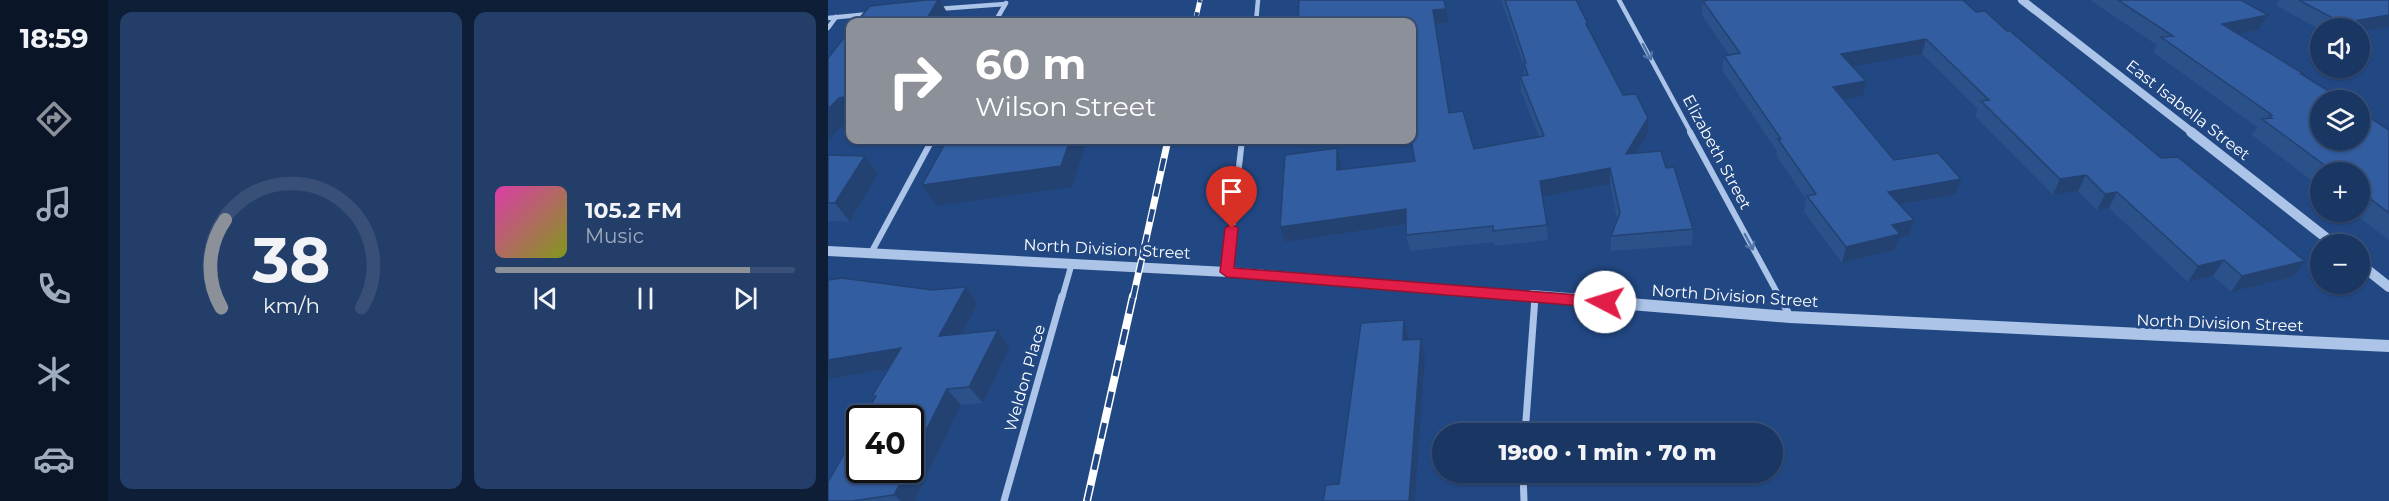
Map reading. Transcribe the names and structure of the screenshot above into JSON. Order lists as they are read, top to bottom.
{
  "streets": {
    "street": [
      "East Isabella Street",
      "Elizabeth Street",
      "North Division Street",
      "Weldon Place"
    ]
  },
  "crossings": [
    ["Elizabeth Street", "North Division Street"],
    ["North Division Street", "Weldon Place"]
  ],
  "one_way": ["Elizabeth Street"],
  "page": {
    "tabs": "18:59",
    "map_buttons": ["+", "−"],
    "turn": ["60 m", "Wilson Street"],
    "song": ["105.2 FM", "Music"],
    "limit": "40",
    "trip": "19:00 · 1 min · 70 m",
    "gauge": ["38", "km/h"]
  }
}
